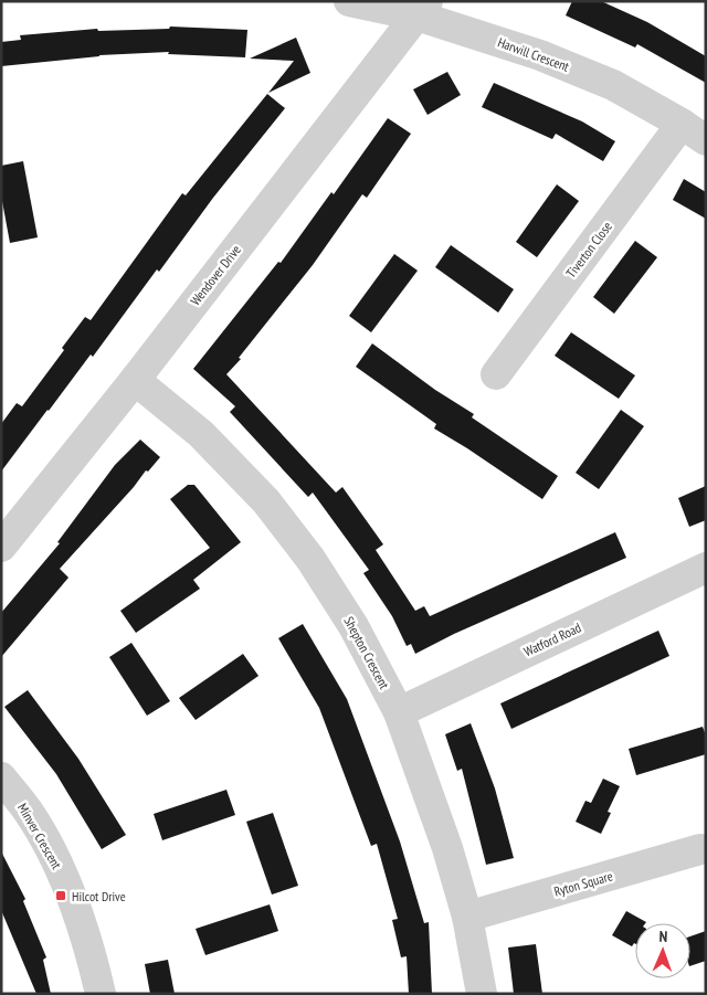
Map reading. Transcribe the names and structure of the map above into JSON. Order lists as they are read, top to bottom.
{
  "streets": {
    "street": [
      "Harwill Crescent",
      "Tiverton Close",
      "Wendover Drive",
      "Watford Road",
      "Shepton Crescent",
      "Minver Crescent",
      "Ryton Square"
    ]
  },
  "crossings": [
    ["Harwill Crescent", "Tiverton Close"],
    ["Harwill Crescent", "Wendover Drive"],
    ["Wendover Drive", "Shepton Crescent"],
    ["Watford Road", "Shepton Crescent"],
    ["Shepton Crescent", "Ryton Square"]
  ],
  "places": {
    "transit": ["Hilcot Drive"]
  },
  "north": "top"
}
